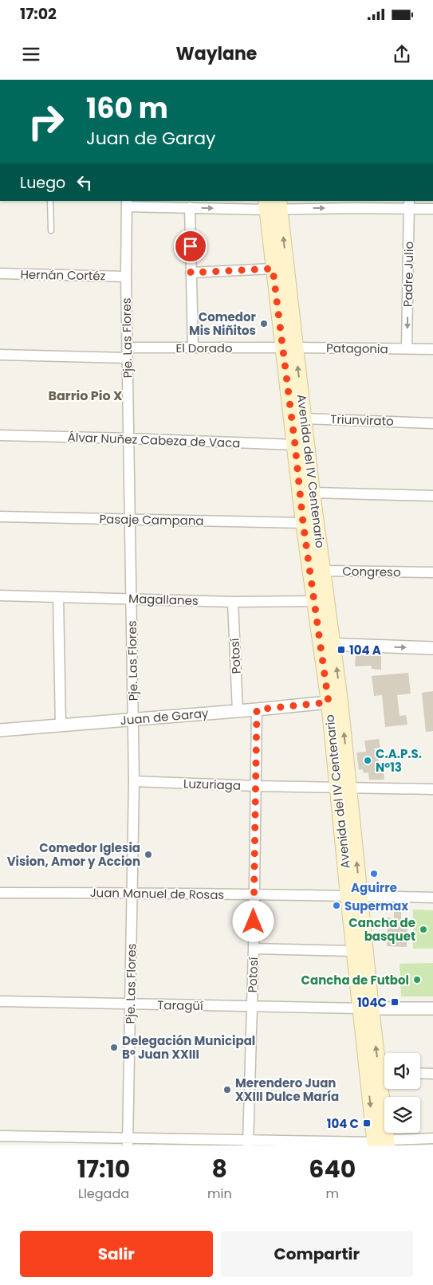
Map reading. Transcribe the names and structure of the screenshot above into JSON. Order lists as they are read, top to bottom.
{
  "streets": {
    "main road": ["Avenida del IV Centenario"],
    "street": [
      "Padre Julio",
      "Hernán Cortéz",
      "Pje. Las Flores",
      "El Dorado",
      "Patagonia",
      "Triunvirato",
      "Álvar Nuñez Cabeza de Vaca",
      "Pasaje Campana",
      "Congreso",
      "Magallanes",
      "Potosí",
      "Juan de Garay",
      "Luzuriaga",
      "Juan Manuel de Rosas",
      "Taragüí"
    ]
  },
  "crossings": [
    ["Padre Julio", "Patagonia"],
    ["Hernán Cortéz", "Pje. Las Flores"],
    ["Pje. Las Flores", "El Dorado"],
    ["Pje. Las Flores", "Álvar Nuñez Cabeza de Vaca"],
    ["Pje. Las Flores", "Pasaje Campana"],
    ["Pje. Las Flores", "Magallanes"],
    ["Pje. Las Flores", "Juan de Garay"],
    ["Pje. Las Flores", "Luzuriaga"],
    ["Pje. Las Flores", "Juan Manuel de Rosas"],
    ["Pje. Las Flores", "Taragüí"],
    ["El Dorado", "Patagonia"],
    ["El Dorado", "Avenida del IV Centenario"],
    ["Patagonia", "Avenida del IV Centenario"],
    ["Triunvirato", "Avenida del IV Centenario"],
    ["Álvar Nuñez Cabeza de Vaca", "Avenida del IV Centenario"],
    ["Avenida del IV Centenario", "Pasaje Campana"],
    ["Avenida del IV Centenario", "Congreso"],
    ["Avenida del IV Centenario", "Magallanes"],
    ["Avenida del IV Centenario", "Juan de Garay"],
    ["Avenida del IV Centenario", "Luzuriaga"],
    ["Avenida del IV Centenario", "Juan Manuel de Rosas"],
    ["Avenida del IV Centenario", "Taragüí"],
    ["Magallanes", "Potosí"],
    ["Potosí", "Juan de Garay"],
    ["Potosí", "Luzuriaga"],
    ["Potosí", "Juan Manuel de Rosas"],
    ["Potosí", "Taragüí"]
  ],
  "one_way": ["Padre Julio"],
  "districts": ["Barrio Pio X"],
  "places": {
    "other": [
      "Comedor Mis Niñitos",
      "C.A.P.S. Nº13",
      "Comedor Iglesia Vision, Amor y Accion",
      "Aguirre",
      "Supermax",
      "Cancha de basquet",
      "Cancha de Futbol",
      "Delegación Municipal Bº Juan XXIII",
      "Merendero Juan XXIII Dulce María"
    ],
    "transit": ["104 A", "104C", "104 C"]
  },
  "page": {
    "status": "17:02",
    "header": "Waylane",
    "turn": ["160 m", "Juan de Garay"],
    "then": "Luego",
    "eta": [
      "17:10",
      "Llegada",
      "8",
      "min",
      "640",
      "m"
    ],
    "buttons": ["Salir", "Compartir"]
  }
}
